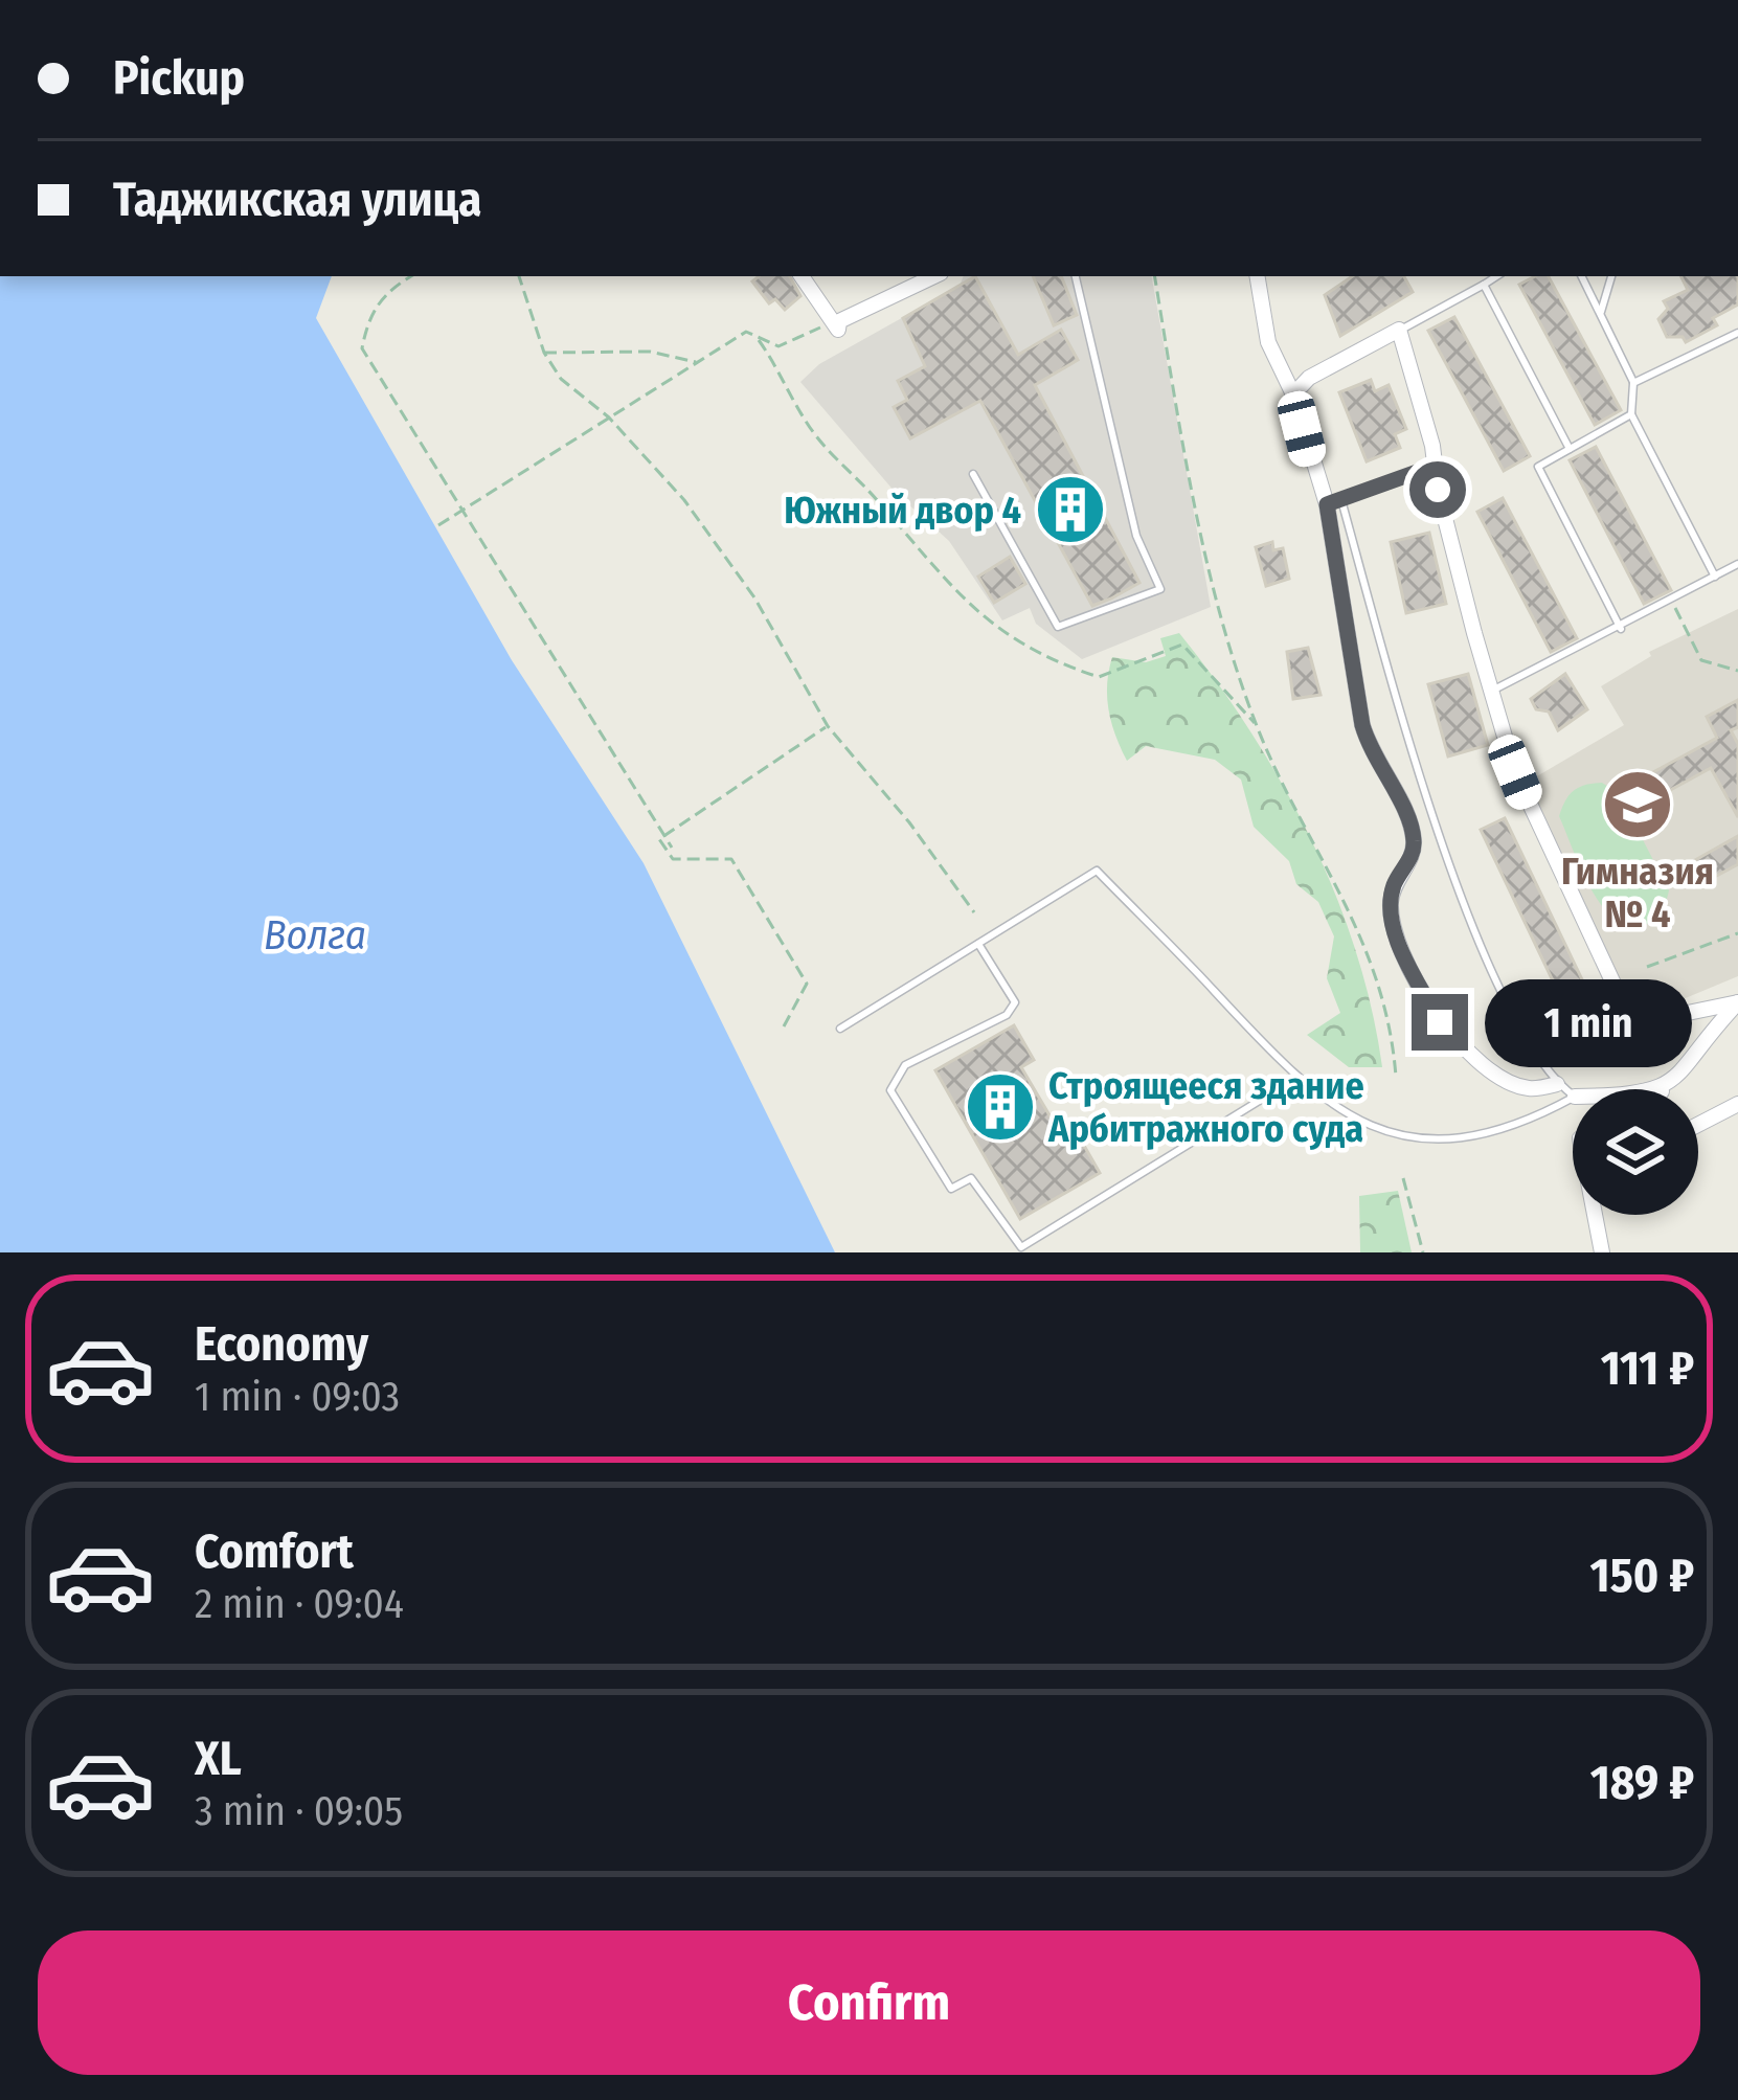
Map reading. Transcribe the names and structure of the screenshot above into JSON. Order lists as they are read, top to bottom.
{
  "water": ["Волга"],
  "places": {
    "building": ["Южный двор 4", "Строящееся здание Арбитражного суда"],
    "school or university": ["Гимназия № 4"]
  },
  "page": {
    "banner": ["Pickup", "Таджикская улица"],
    "bubble": "1 min",
    "list": [
      {
        "name": "Economy",
        "note": "1 min · 09:03",
        "value": "111 ₽"
      },
      {
        "name": "Comfort",
        "note": "2 min · 09:04",
        "value": "150 ₽"
      },
      {
        "name": "XL",
        "note": "3 min · 09:05",
        "value": "189 ₽"
      }
    ],
    "buttons": "Confirm"
  }
}
